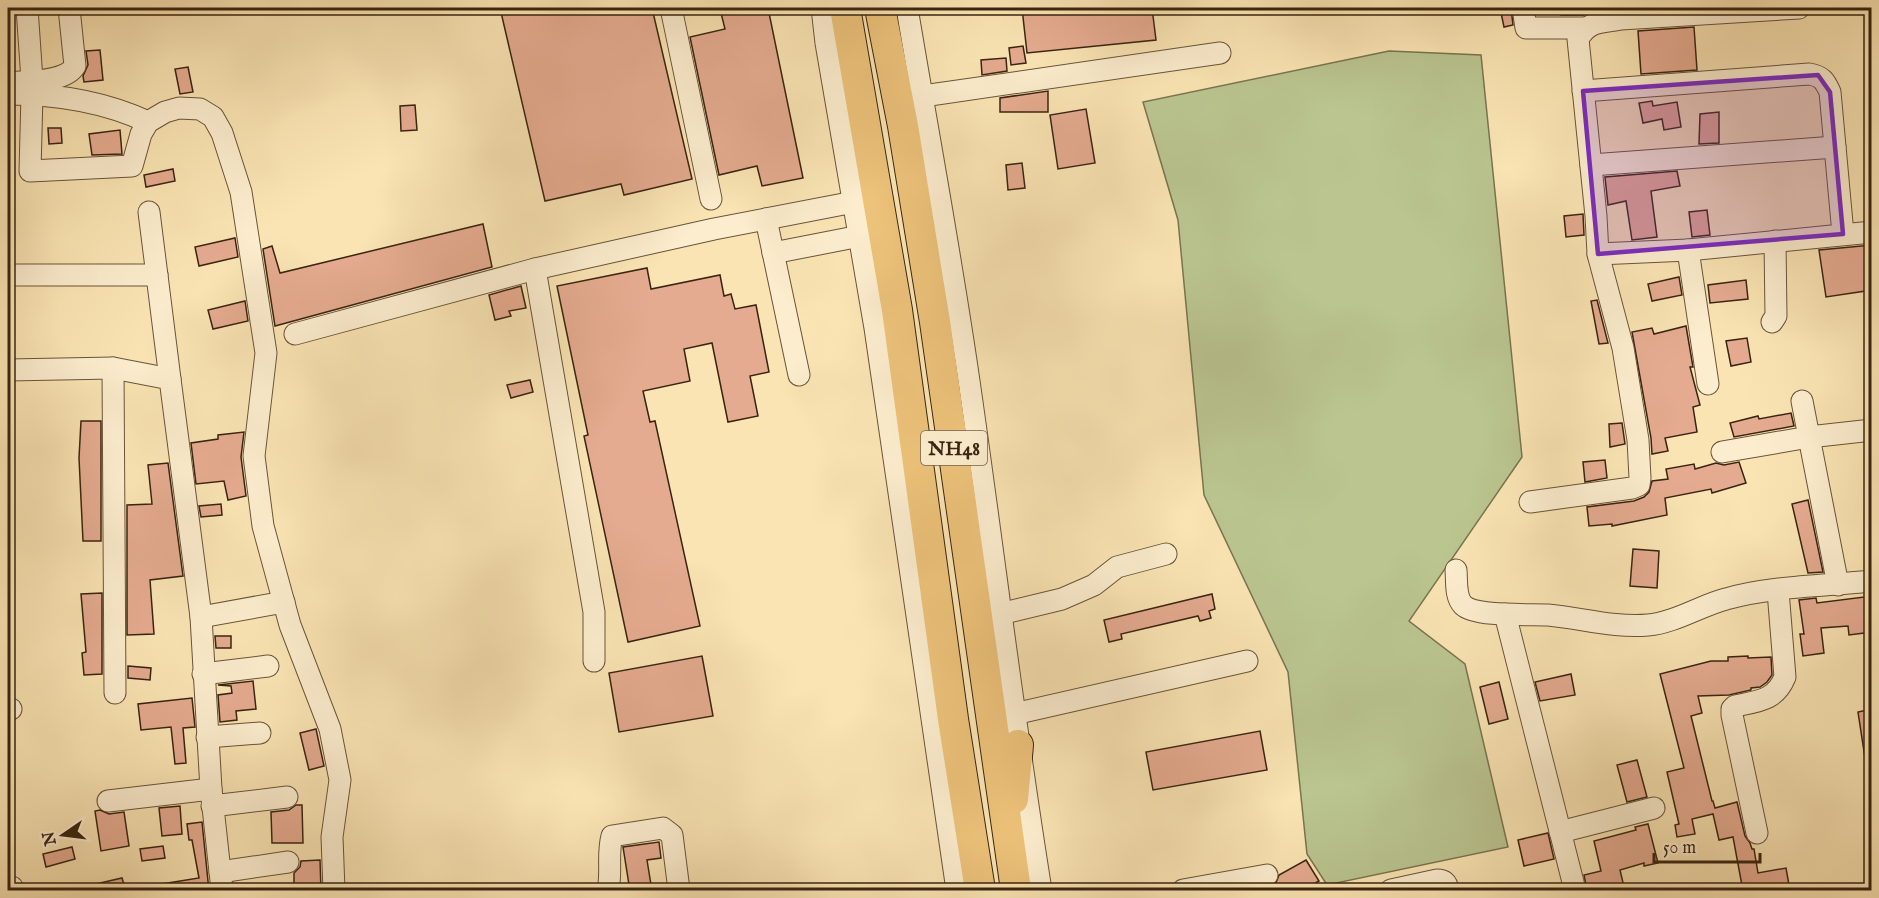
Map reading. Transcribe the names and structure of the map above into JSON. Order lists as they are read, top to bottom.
{
  "streets": {
    "highway": ["NH48"]
  },
  "scale_bar": "50 m",
  "north": "left"
}
